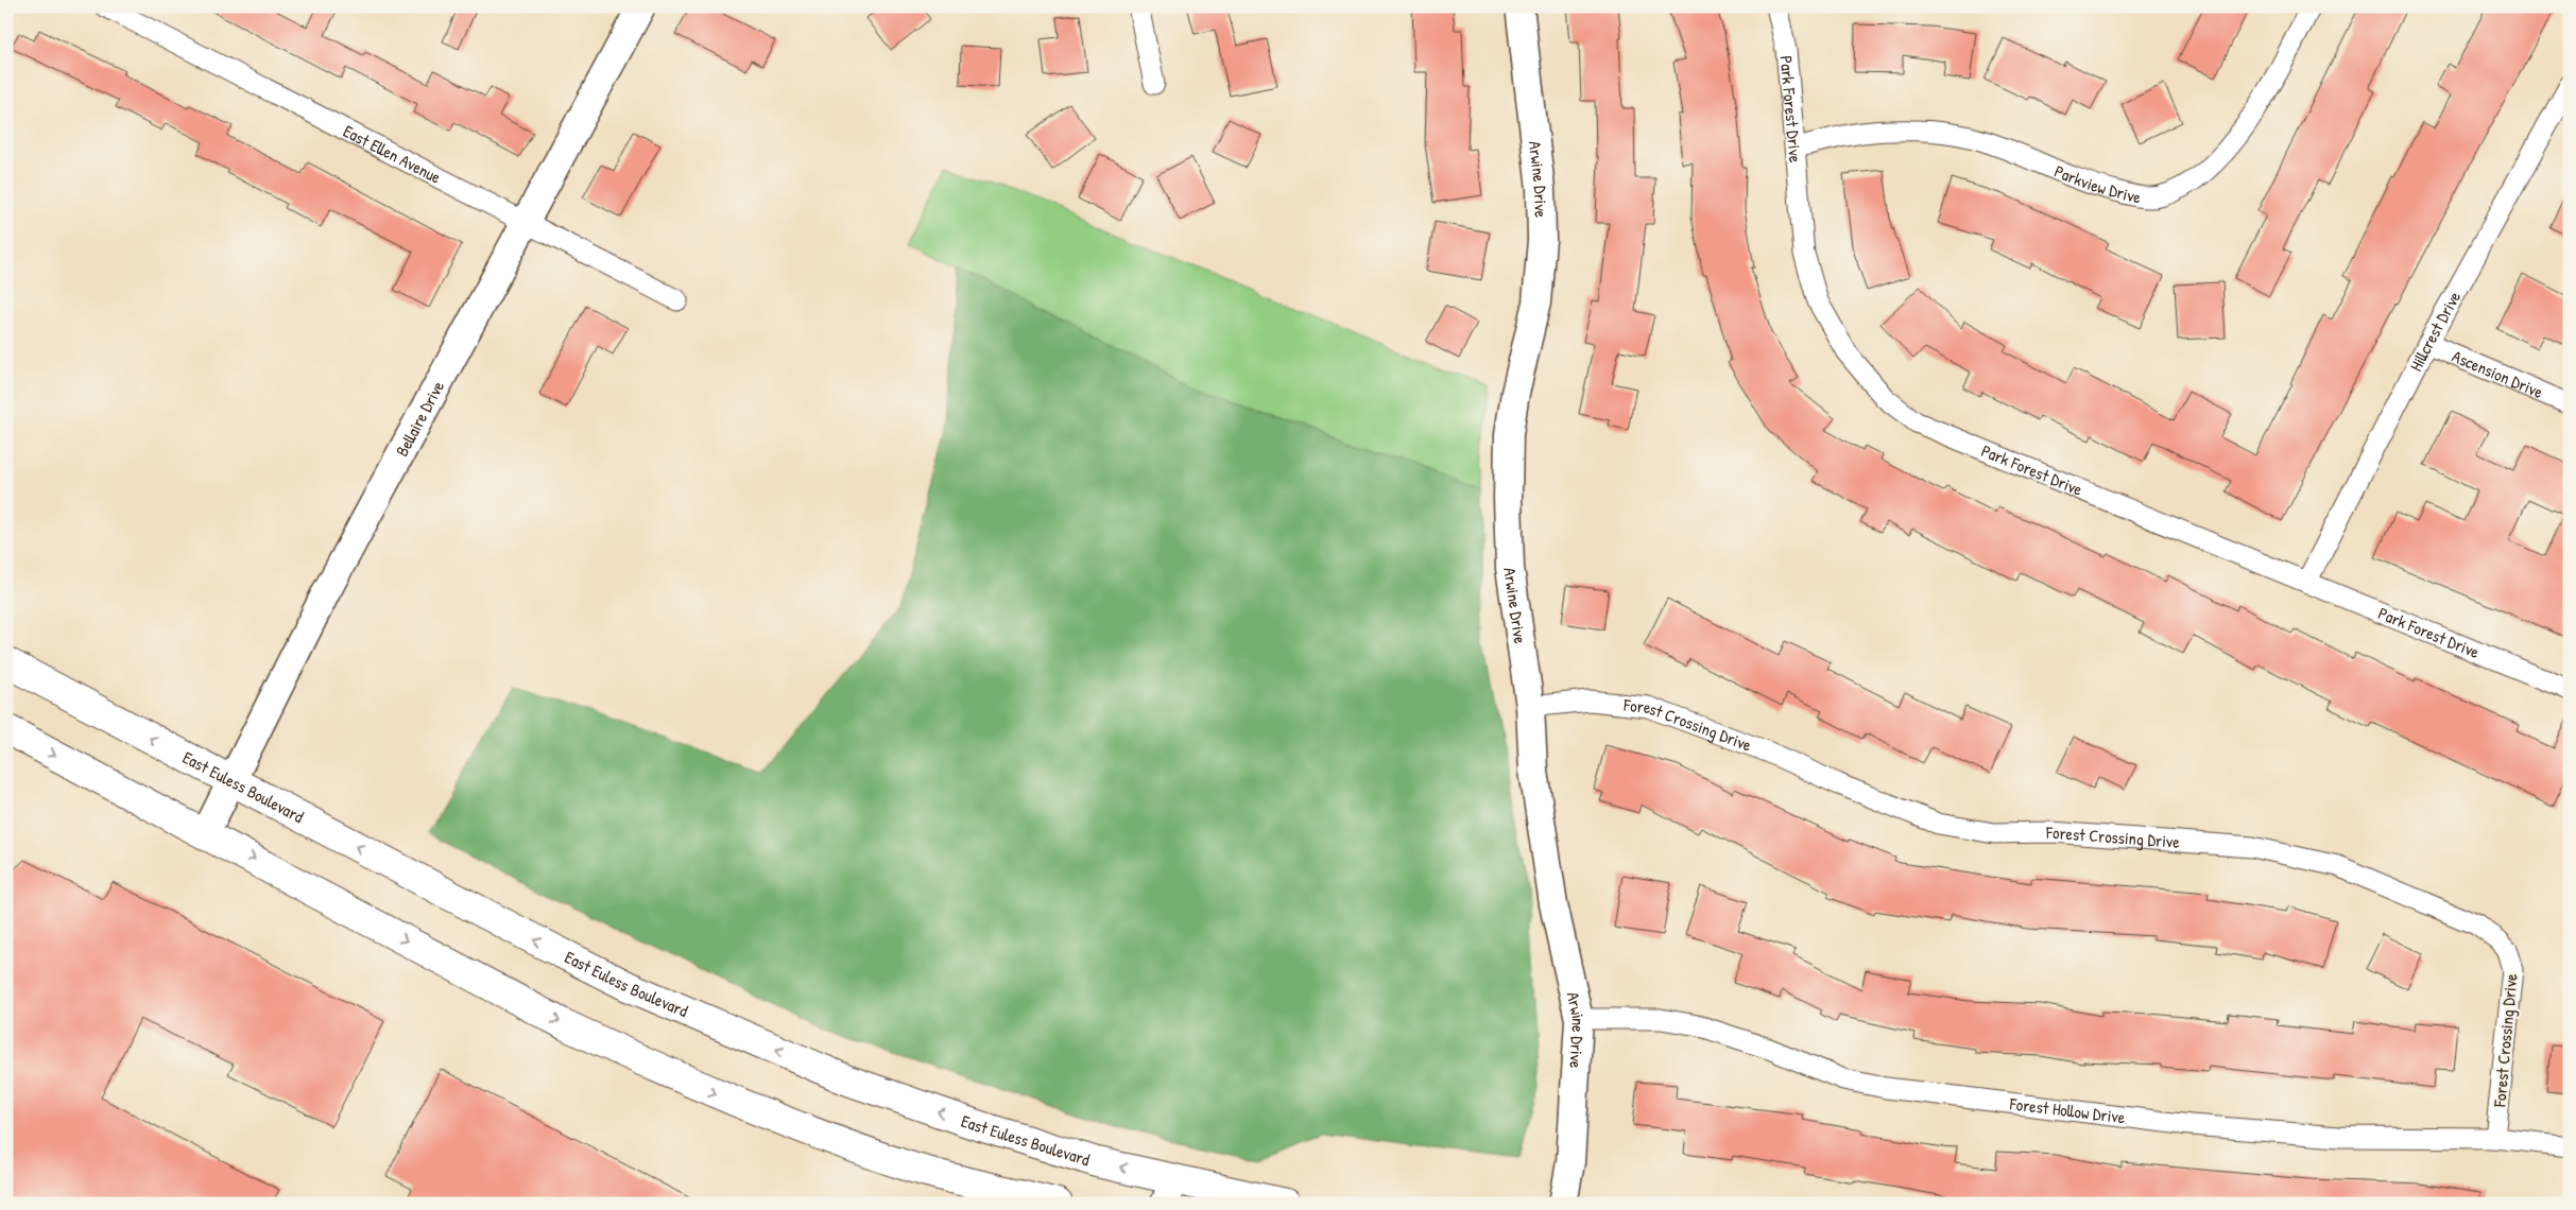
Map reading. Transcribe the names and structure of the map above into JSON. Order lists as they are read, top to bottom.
{
  "streets": {
    "main road": ["East Euless Boulevard"],
    "street": [
      "Park Forest Drive",
      "East Ellen Avenue",
      "Arwine Drive",
      "Parkview Drive",
      "Hillcrest Drive",
      "Ascension Drive",
      "Bellaire Drive",
      "Forest Crossing Drive",
      "Forest Hollow Drive"
    ]
  },
  "crossings": [
    ["Park Forest Drive", "Parkview Drive"],
    ["Park Forest Drive", "Hillcrest Drive"],
    ["East Ellen Avenue", "Bellaire Drive"],
    ["Arwine Drive", "Forest Crossing Drive"],
    ["Arwine Drive", "Forest Hollow Drive"],
    ["Hillcrest Drive", "Ascension Drive"],
    ["Bellaire Drive", "East Euless Boulevard"],
    ["Forest Crossing Drive", "Forest Hollow Drive"]
  ]
}
